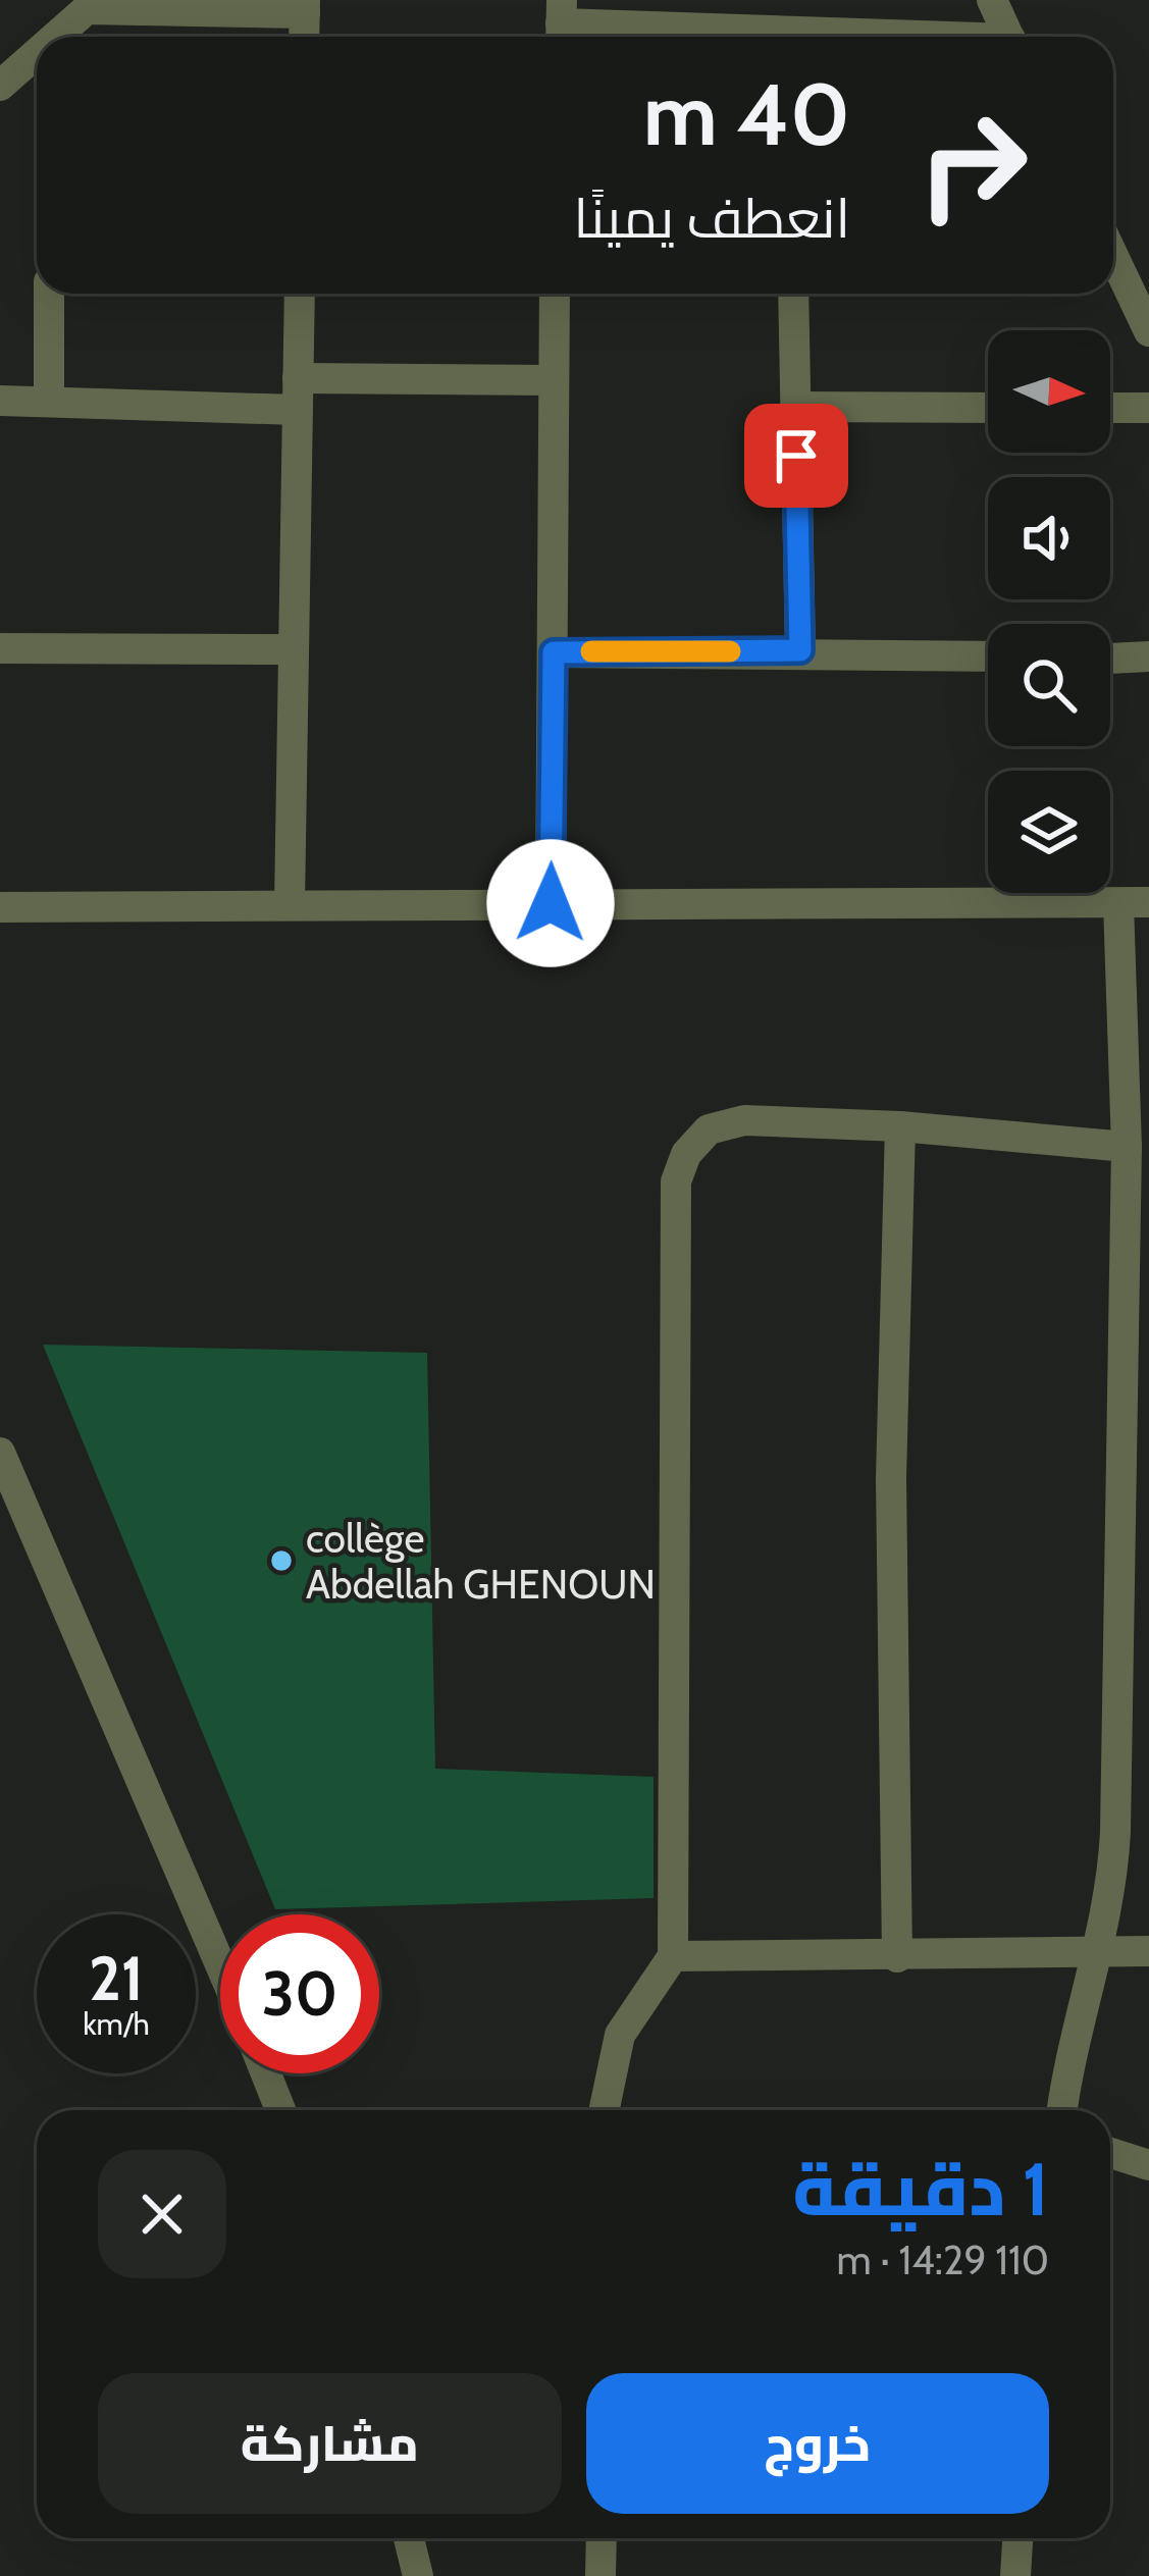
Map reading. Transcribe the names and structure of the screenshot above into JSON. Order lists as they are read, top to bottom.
{
  "places": ["collège Abdellah GHENOUN"],
  "north": "right",
  "page": {
    "turn": ["40 m", "انعطف يمينًا"],
    "speed": "21 km/h",
    "limit": "30",
    "heading": ["1 دقيقة", "110 m · 14:29"],
    "buttons": ["خروج", "مشاركة"]
  }
}
